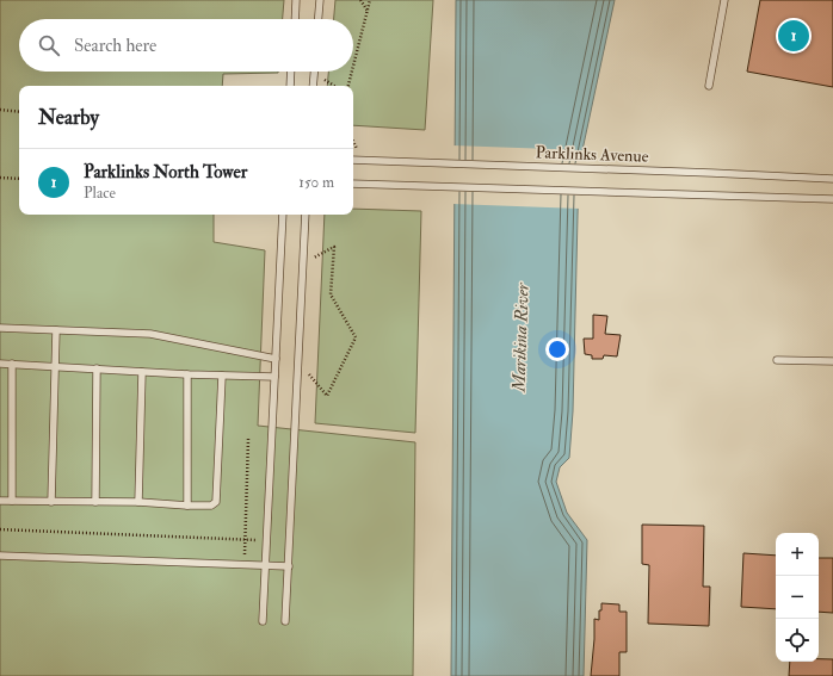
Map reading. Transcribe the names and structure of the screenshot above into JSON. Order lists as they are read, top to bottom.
{
  "streets": {
    "lane": ["Parklinks Avenue"]
  },
  "water": ["Marikina River"],
  "page": {
    "pins": "1",
    "search": "Search here",
    "heading": "Nearby",
    "list": [
      {
        "mark": "1",
        "name": "Parklinks North Tower",
        "note": "Place",
        "value": "150 m"
      }
    ],
    "map_buttons": ["+", "−"]
  }
}
